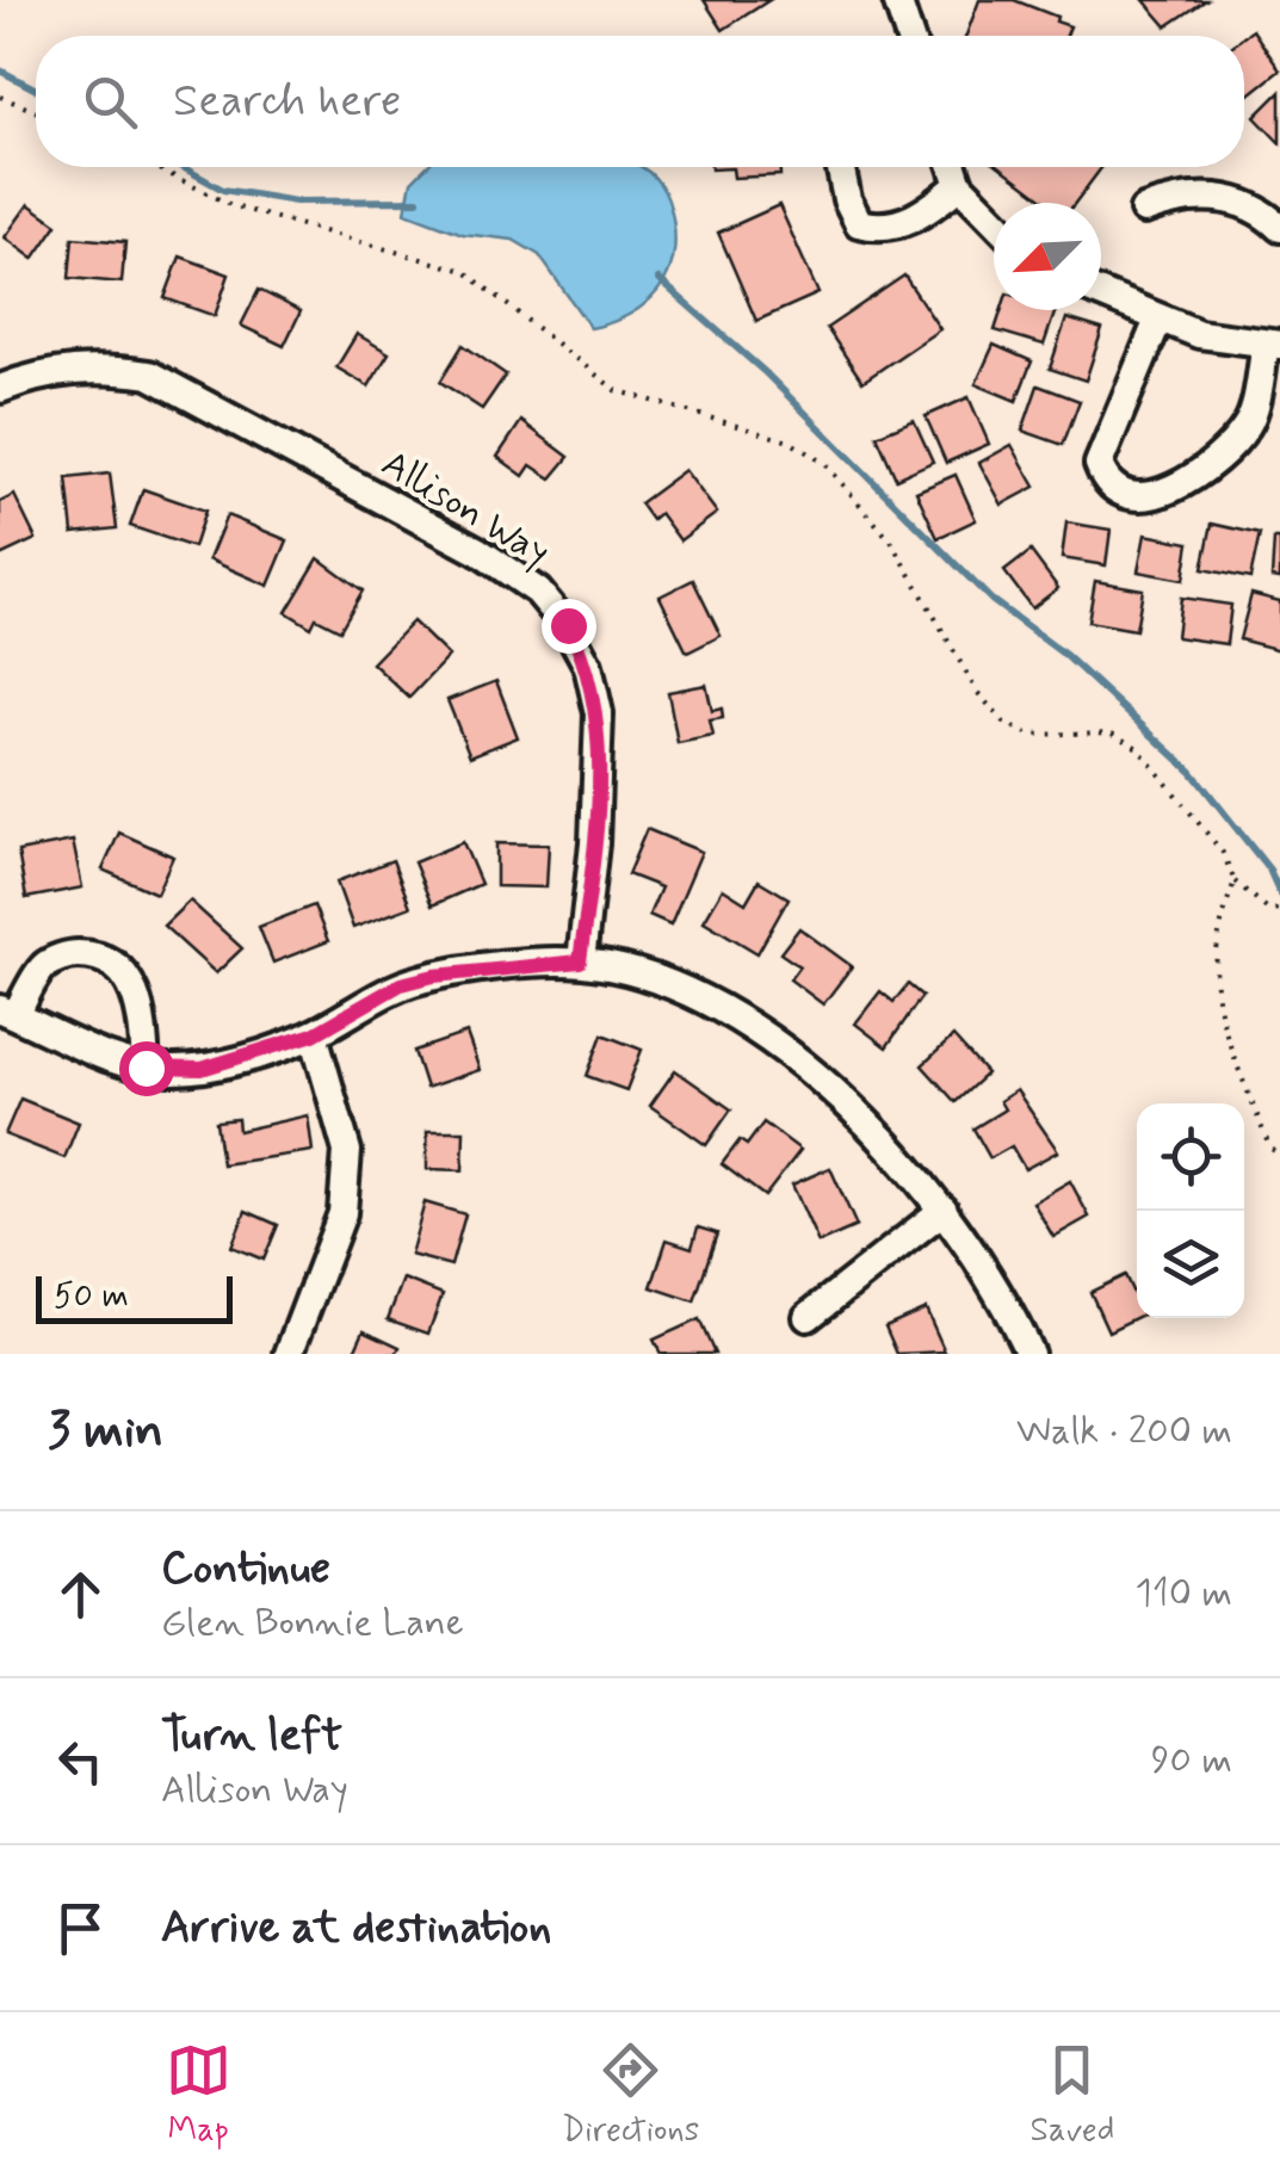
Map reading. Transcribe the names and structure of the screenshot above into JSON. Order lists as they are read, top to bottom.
{
  "streets": {
    "street": ["Allison Way"]
  },
  "scale_bar": "50 m",
  "north": "bottom left",
  "page": {
    "search": "Search here",
    "scale": "50 m",
    "heading": ["3 min", "Walk · 200 m"],
    "list": [
      ["Continue", "Glen Bonnie Lane", "110 m"],
      ["Turn left", "Allison Way", "90 m"],
      "Arrive at destination"
    ],
    "nav": ["Map", "Directions", "Saved"]
  }
}
